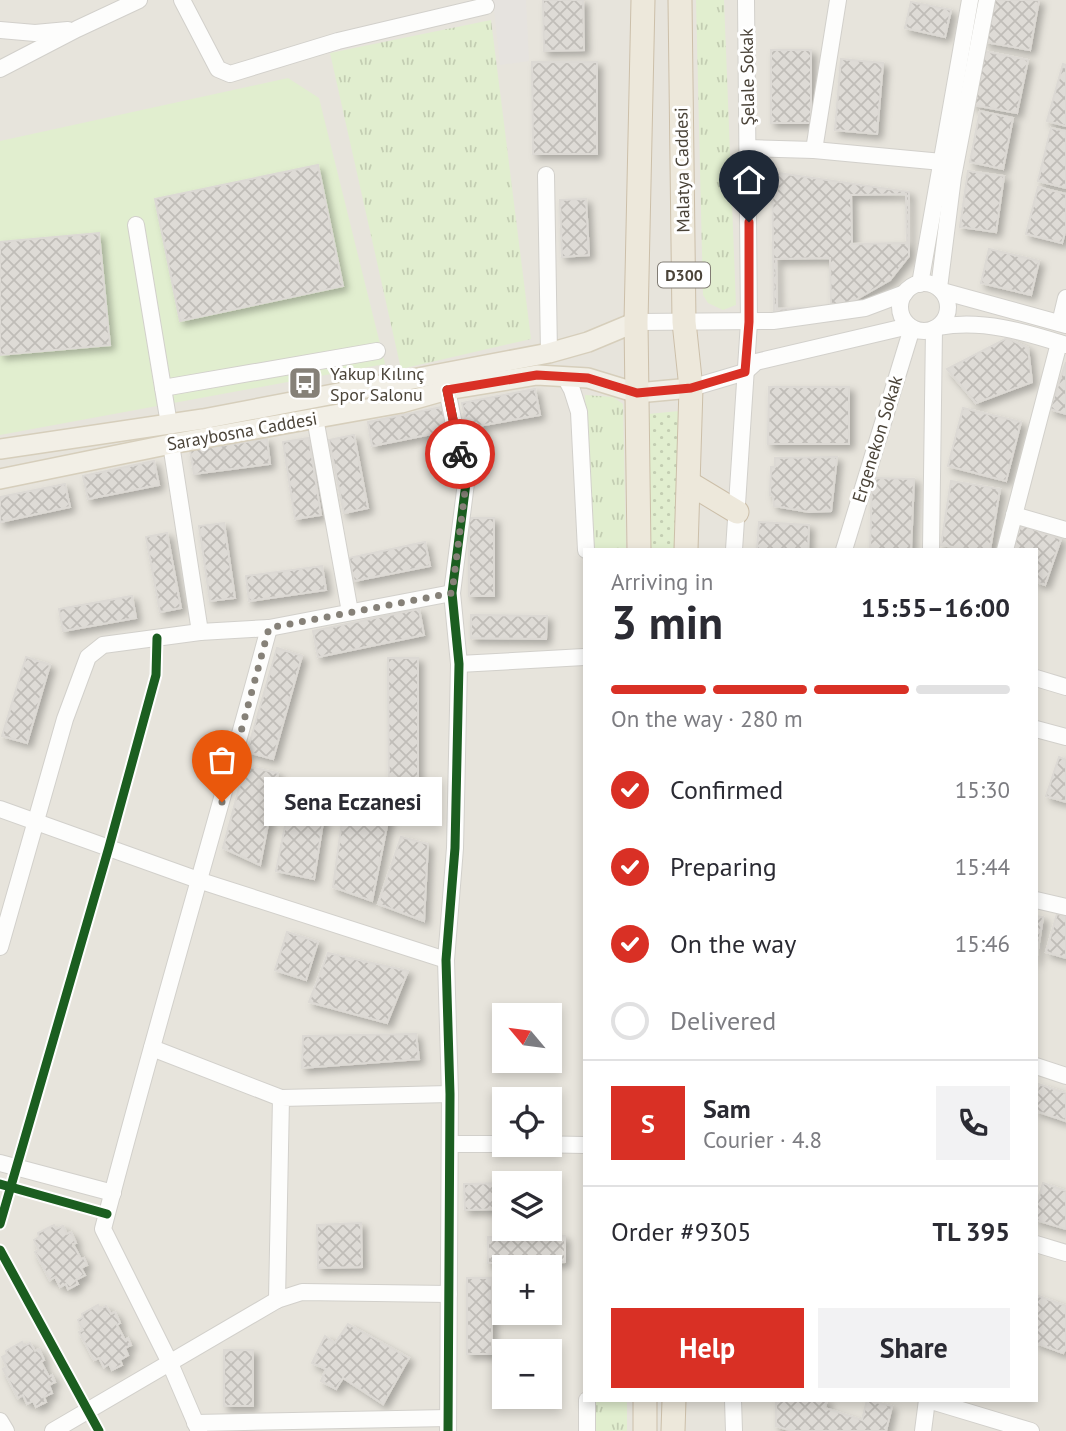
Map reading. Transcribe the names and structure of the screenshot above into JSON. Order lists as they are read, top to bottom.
{
  "streets": {
    "highway": ["Malatya Caddesi", "D300"],
    "main road": ["Saraybosna Caddesi"],
    "street": ["Şelale Sokak", "Ergenekon Sokak"]
  },
  "crossings": [
    ["Malatya Caddesi", "Saraybosna Caddesi"],
    ["D300", "Saraybosna Caddesi"]
  ],
  "places": {
    "bus stop": ["Yakup Kılınç Spor Salonu"],
    "other": ["Sena Eczanesi"]
  },
  "north": "top left",
  "page": {
    "heading": ["3 min", "Arriving in", "15:55–16:00"],
    "panel": [
      "Sam",
      "Courier · 4.8",
      "Order #9305",
      "TL 395"
    ],
    "bar": "On the way · 280 m",
    "list": [
      ["Confirmed", "15:30"],
      ["Preparing", "15:44"],
      ["On the way", "15:46"],
      "Delivered"
    ],
    "bubble": "Sena Eczanesi",
    "map_buttons": ["+", "−"],
    "round": "S",
    "buttons": ["Help", "Share"]
  }
}
